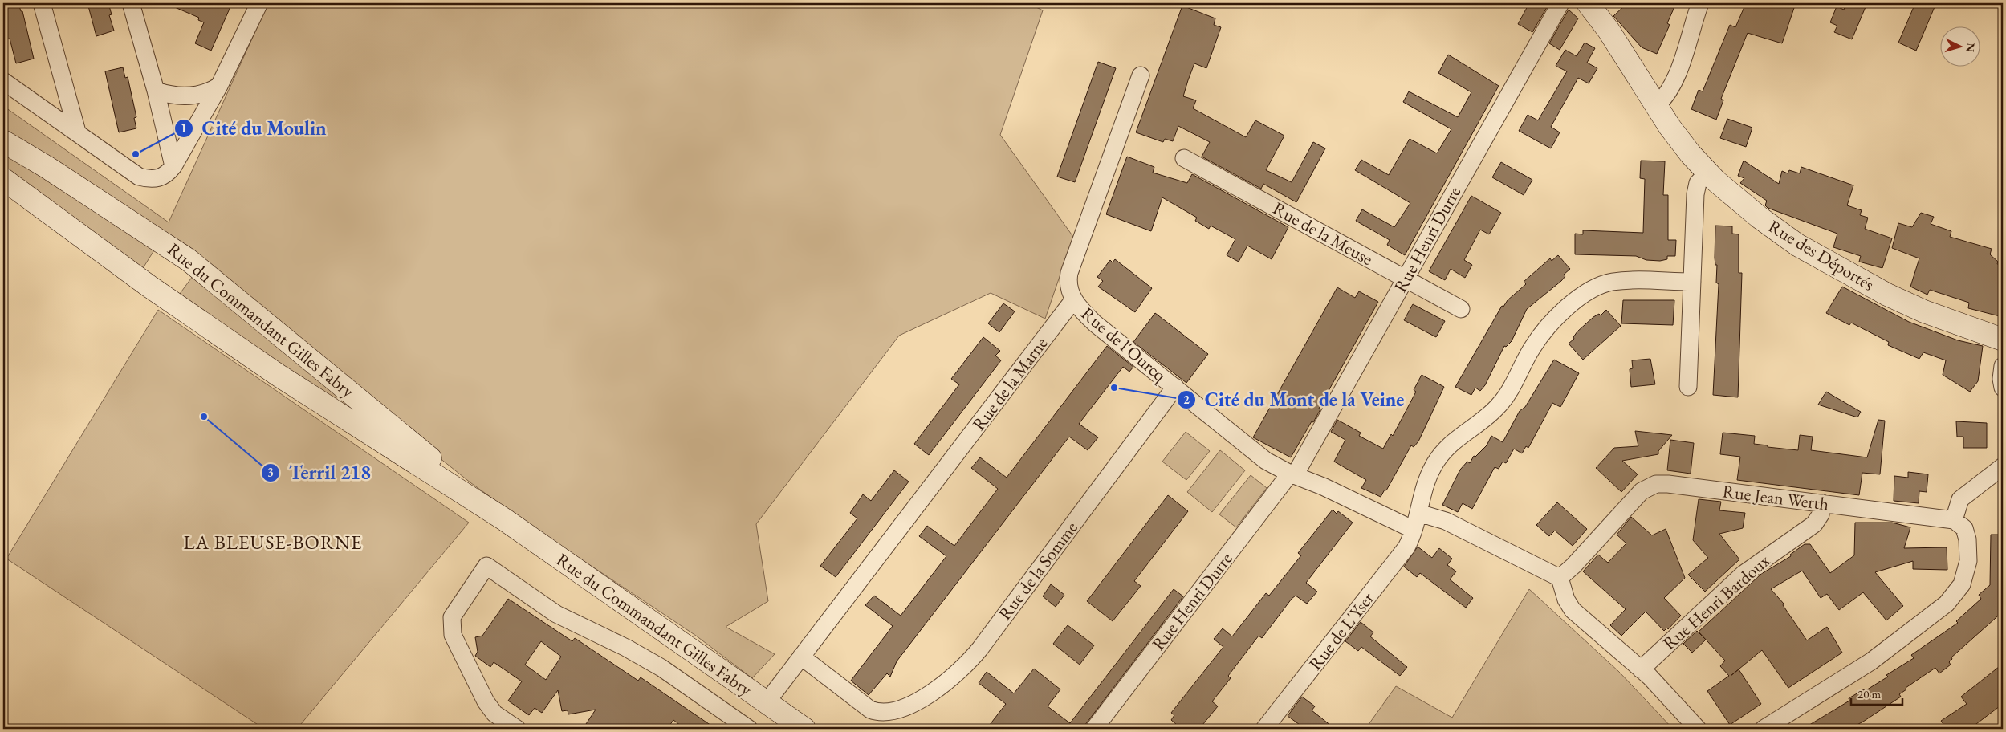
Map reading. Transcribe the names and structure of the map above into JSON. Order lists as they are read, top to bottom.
{
  "streets": {
    "street": [
      "Rue de la Meuse",
      "Rue Henri Durre",
      "Rue des Déportés",
      "Rue du Commandant Gilles Fabry",
      "Rue de l'Ourcq",
      "Rue de la Marne",
      "Rue Jean Werth",
      "Rue de la Somme",
      "Rue Henri Bardoux",
      "Rue de L'Yser"
    ]
  },
  "crossings": [
    ["Rue de la Meuse", "Rue Henri Durre"],
    ["Rue Henri Durre", "Rue de l'Ourcq"],
    ["Rue du Commandant Gilles Fabry", "Rue de la Marne"],
    ["Rue de l'Ourcq", "Rue de la Marne"],
    ["Rue de l'Ourcq", "Rue de la Somme"],
    ["Rue de l'Ourcq", "Rue de L'Yser"],
    ["Rue de la Marne", "Rue de la Somme"],
    ["Rue Jean Werth", "Rue Henri Bardoux"]
  ],
  "districts": ["LA BLEUSE-BORNE"],
  "places": ["Cité du Moulin", "Cité du Mont de la Veine", "Terril 218"],
  "scale_bar": "20 m",
  "north": "right"
}
